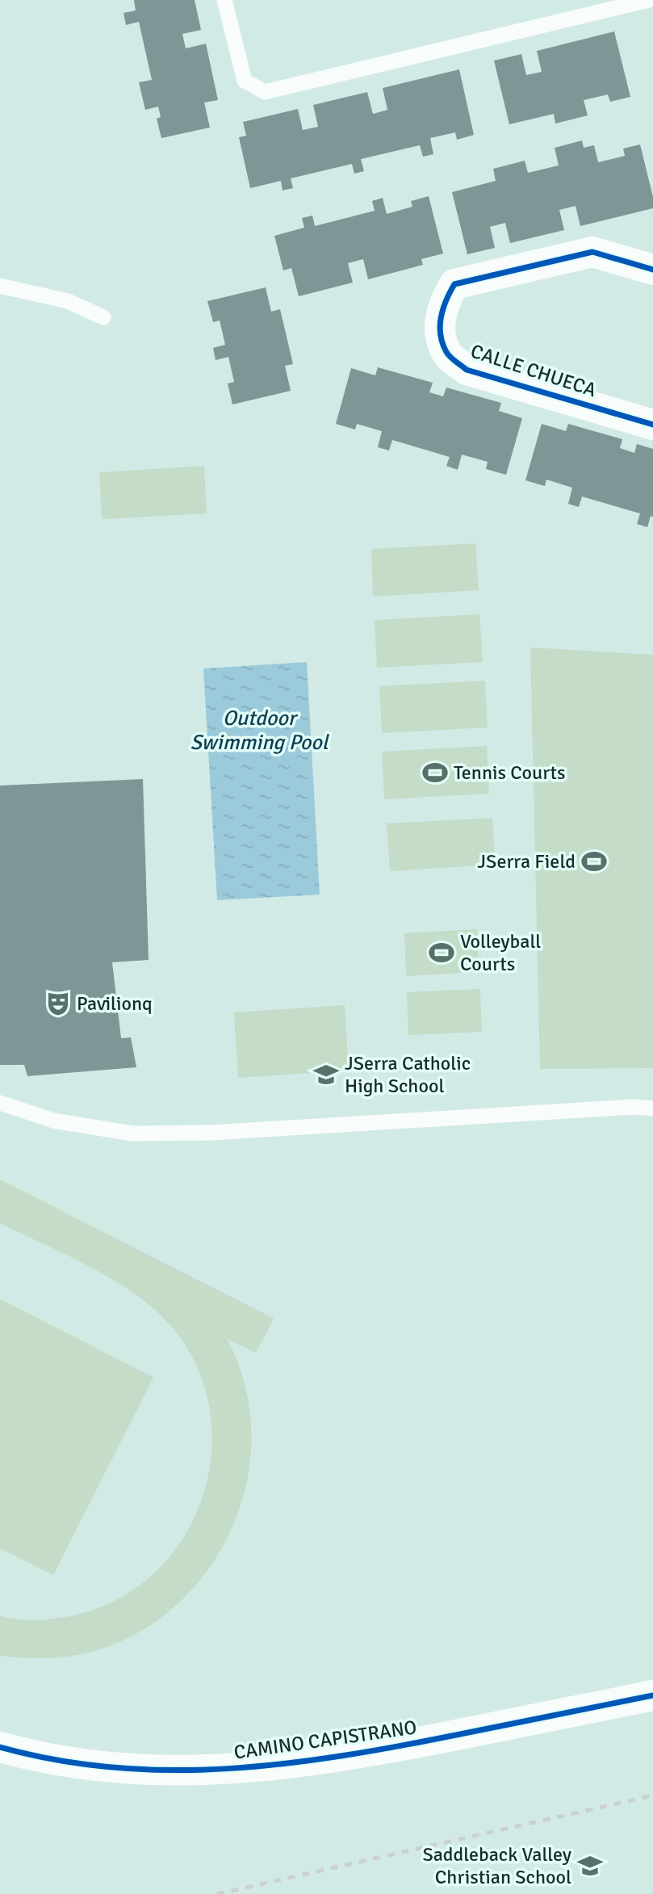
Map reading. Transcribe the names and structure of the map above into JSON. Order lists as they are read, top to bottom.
{
  "streets": {
    "main road": ["CALLE CHUECA", "CAMINO CAPISTRANO"]
  },
  "water": ["Outdoor Swimming Pool"],
  "places": {
    "sports": ["Tennis Courts", "JSerra Field", "Volleyball Courts"],
    "theatre": ["Pavilionq"],
    "school or university": ["JSerra Catholic High School", "Saddleback Valley Christian School"]
  }
}
